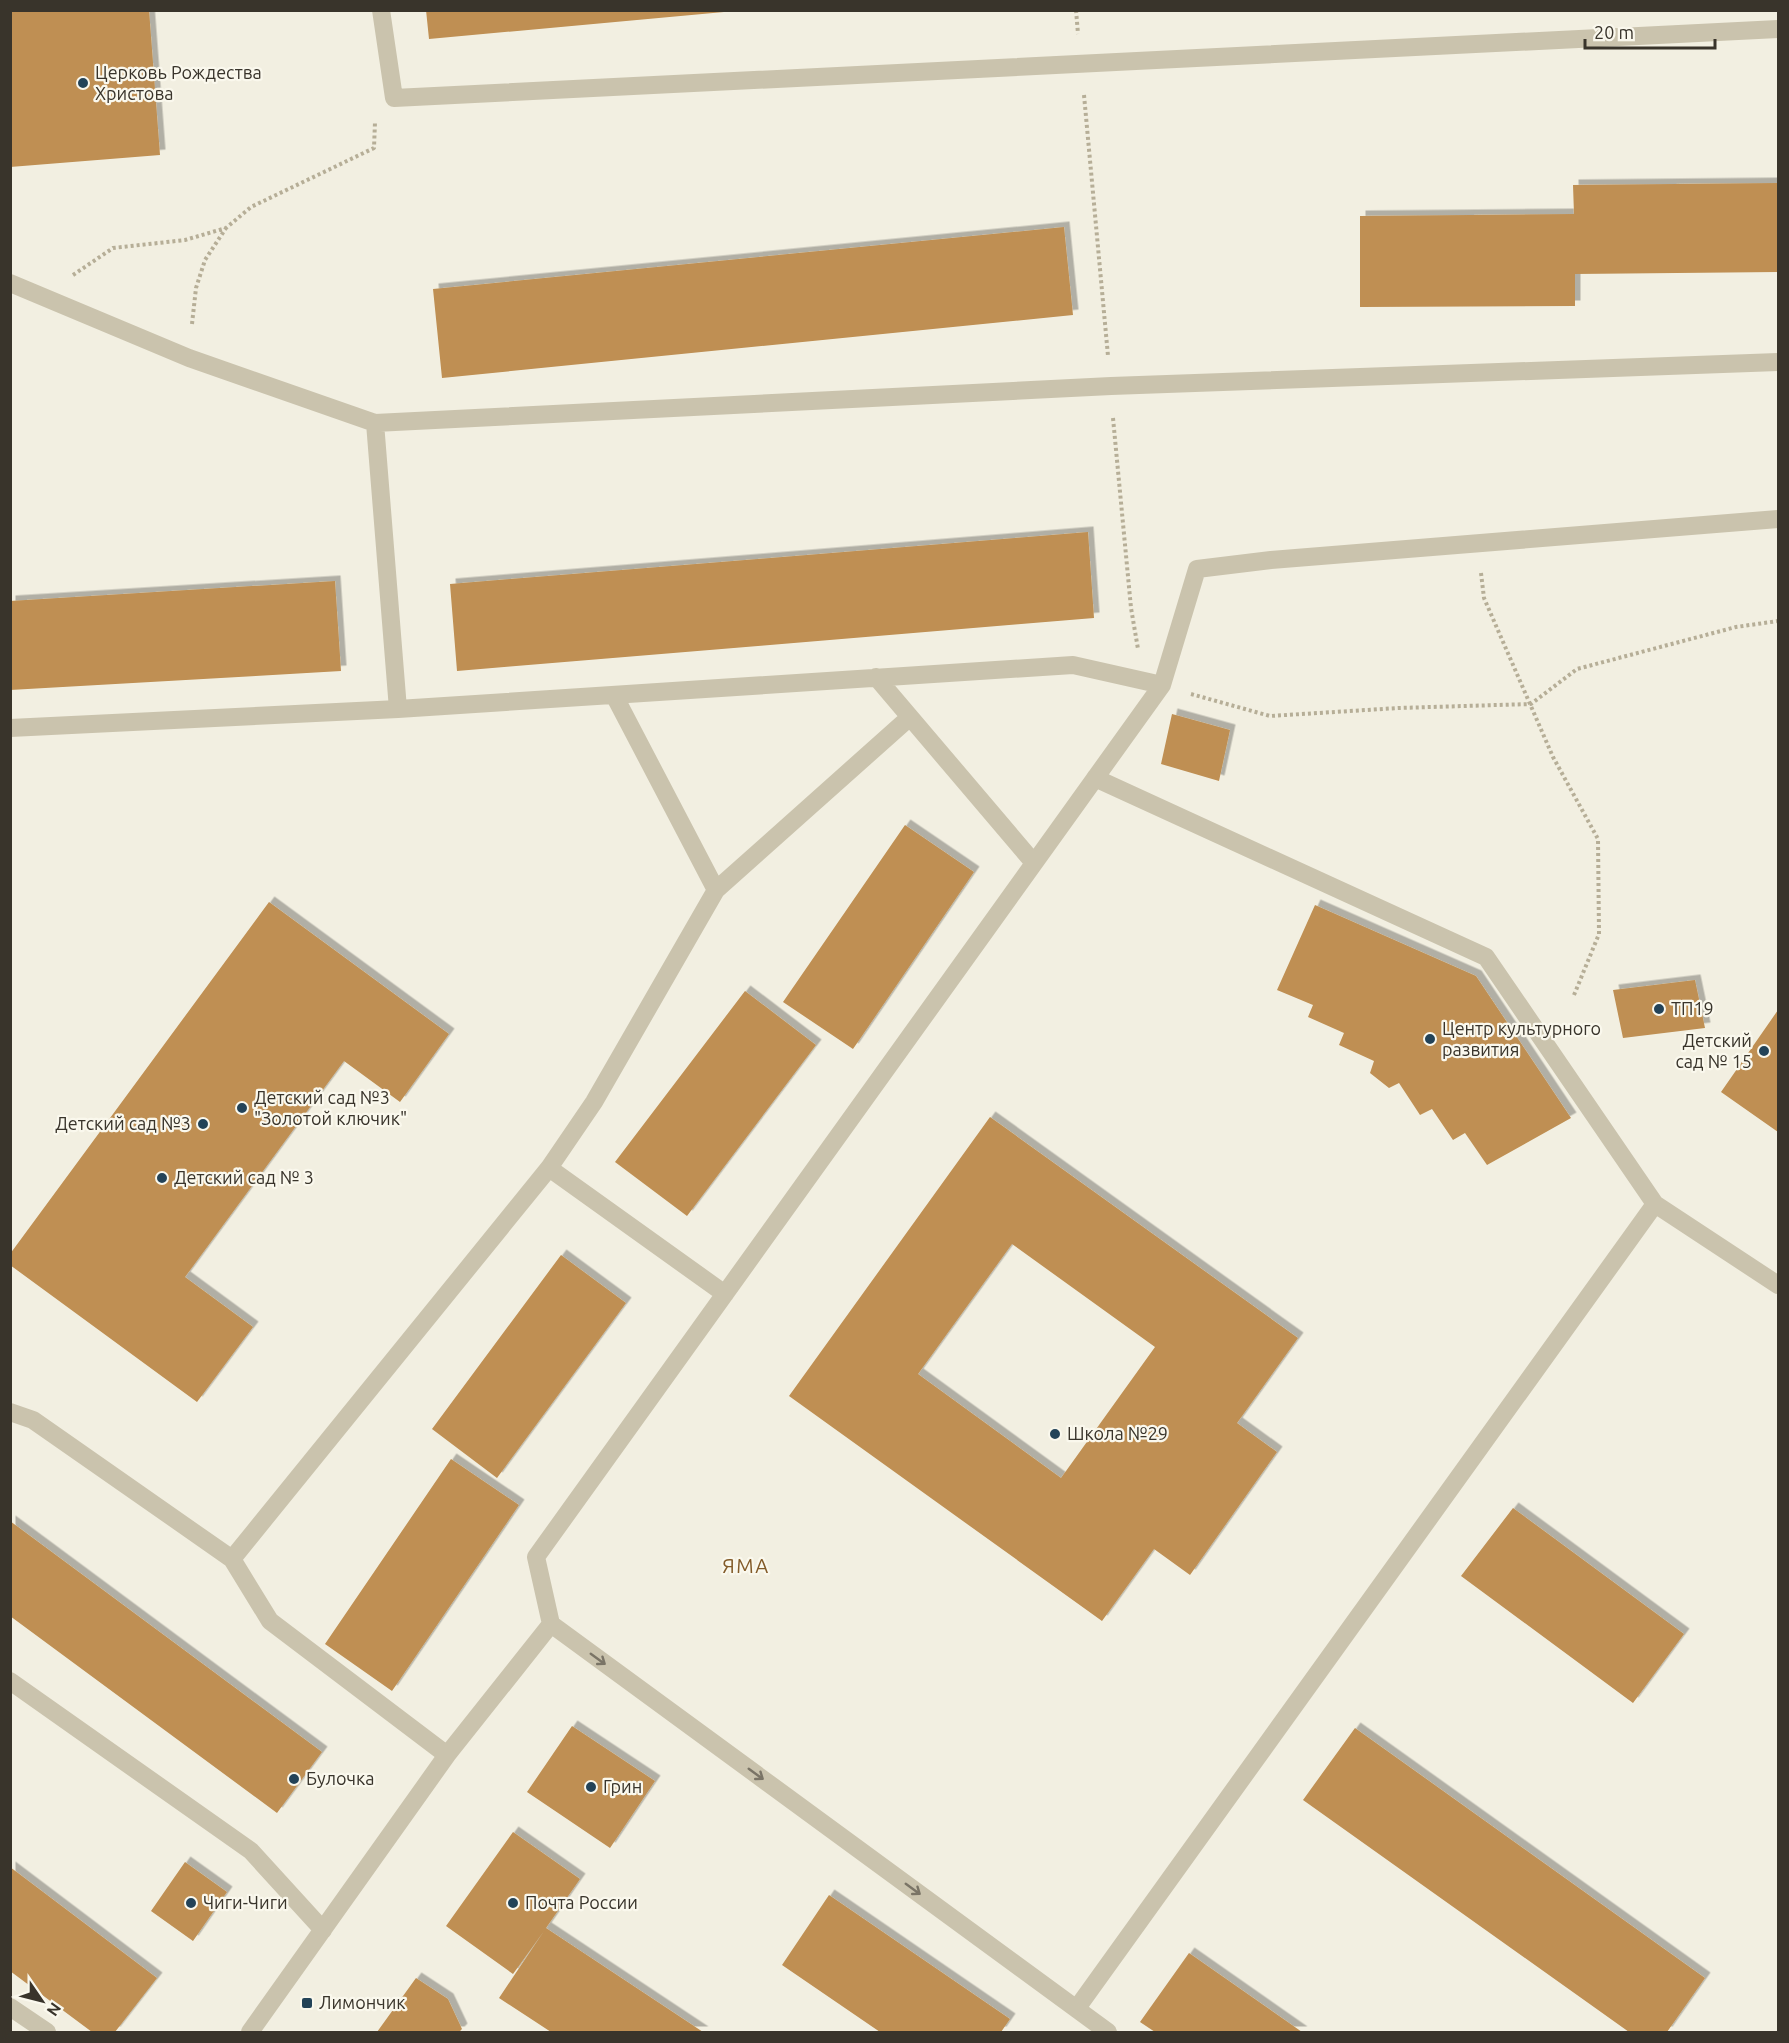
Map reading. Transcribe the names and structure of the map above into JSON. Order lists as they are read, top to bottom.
{
  "districts": ["ЯМА"],
  "places": {
    "other": [
      "Церковь Рождества Христова",
      "ТП19",
      "Центр культурного развития",
      "Детский сад № 15",
      "Детский сад №3 \"Золотой ключик\"",
      "Детский сад №3",
      "Детский сад № 3",
      "Школа №29",
      "Булочка",
      "Грин",
      "Чиги-Чиги",
      "Почта России"
    ],
    "transit": ["Лимончик"]
  },
  "scale_bar": "20 m",
  "north": "bottom right"
}
